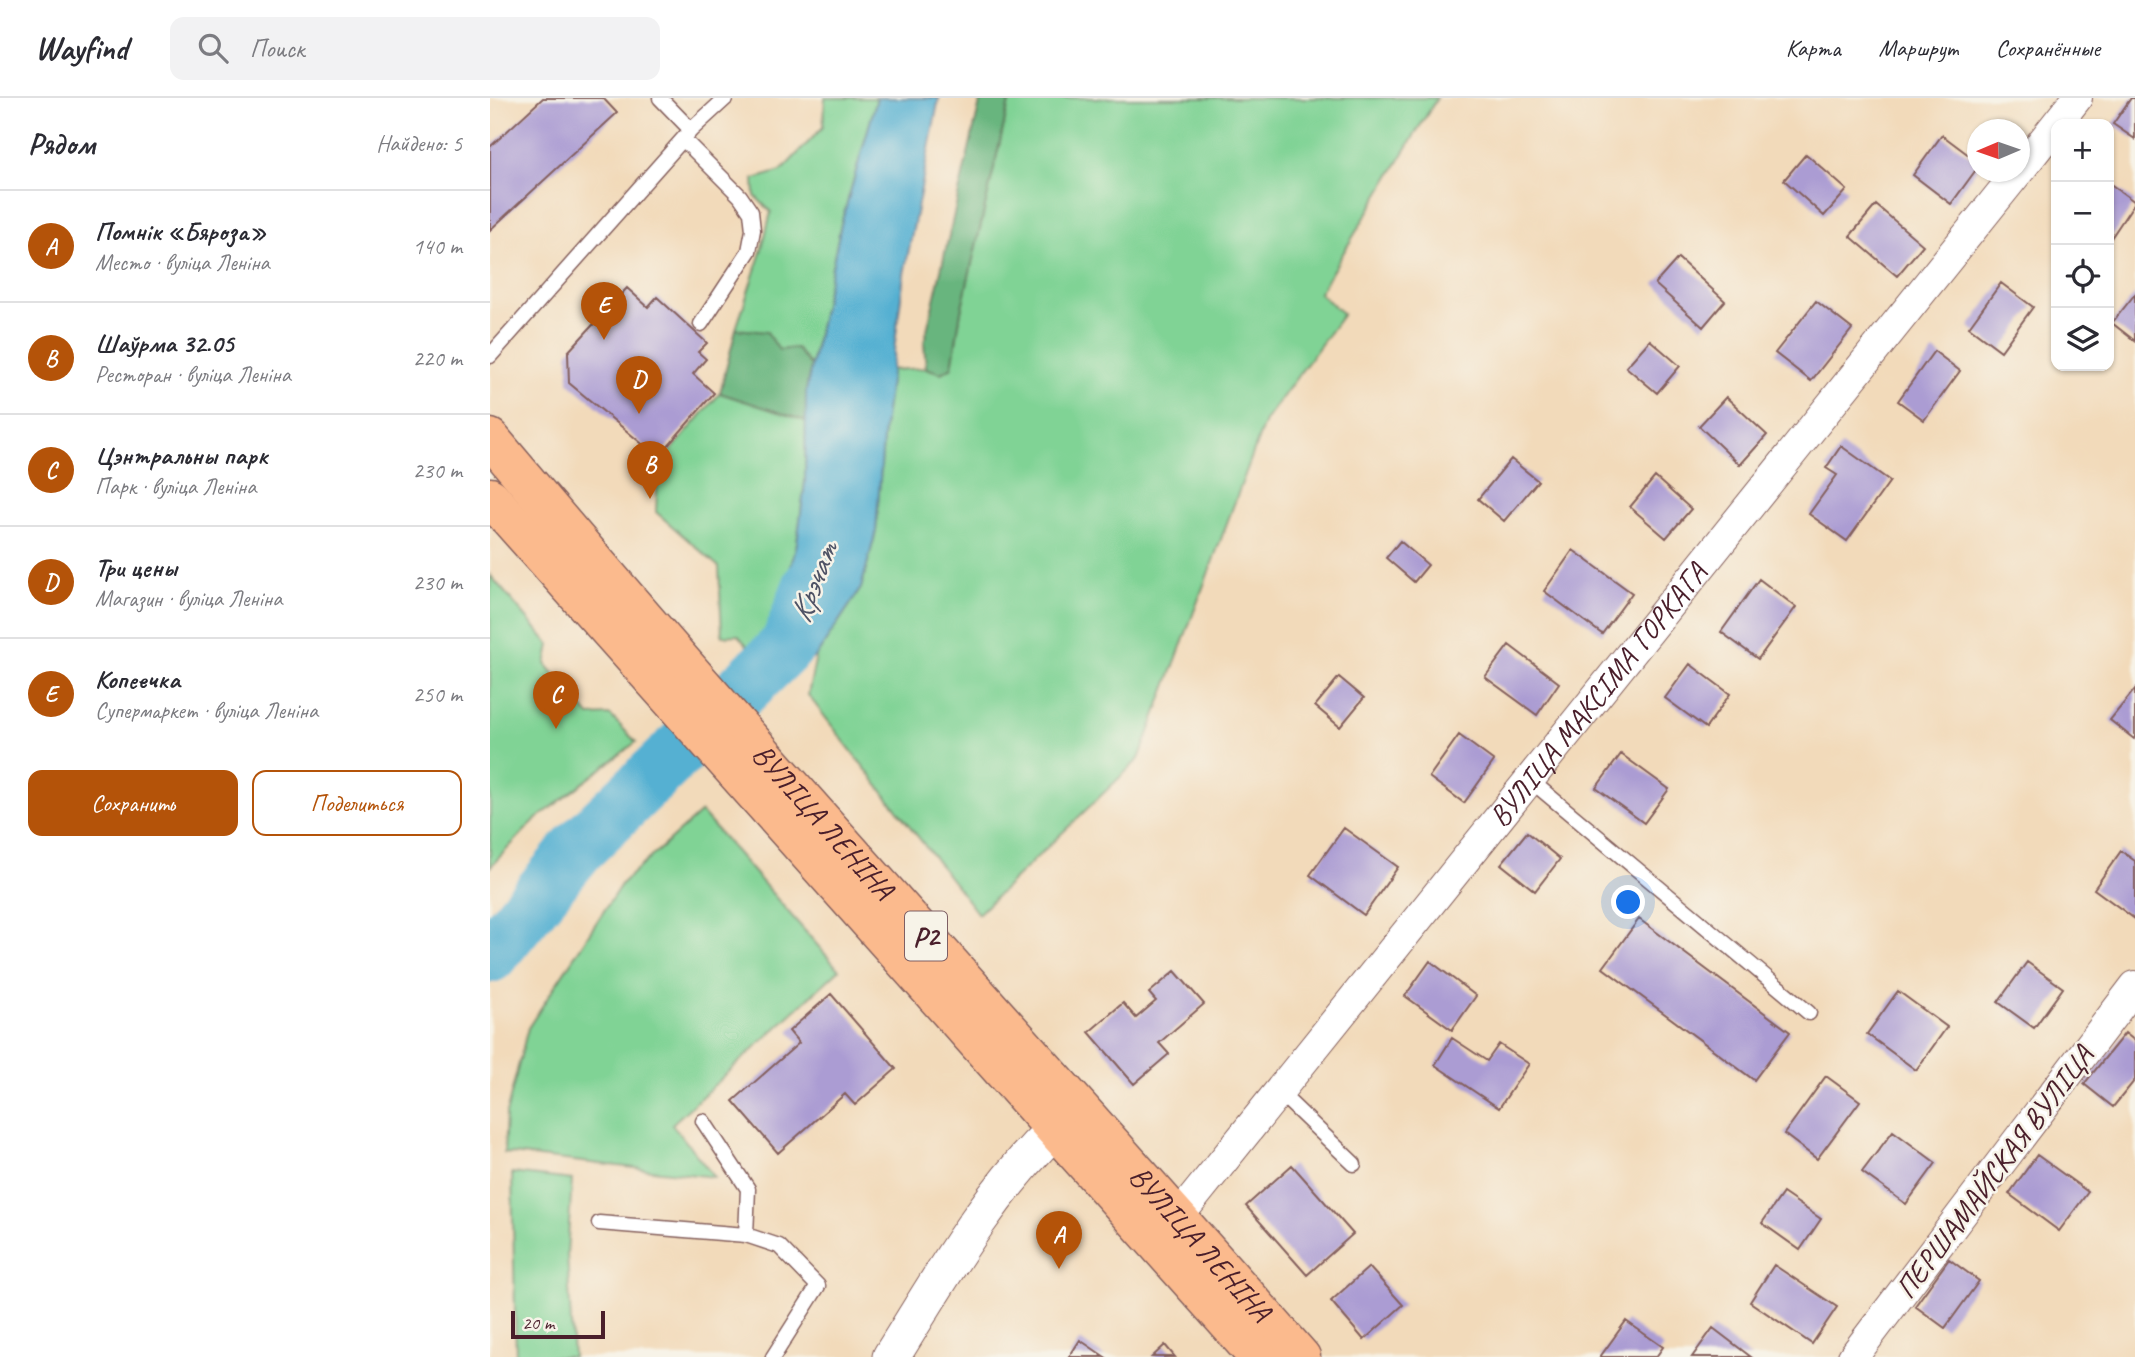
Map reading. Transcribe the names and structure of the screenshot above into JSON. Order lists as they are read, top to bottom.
{
  "streets": {
    "main road": ["ВУЛІЦА ЛЕНІНА", "Р2"],
    "street": ["ВУЛІЦА МАКСІМА ГОРКАГА", "ПЕРШАМАЙСКАЯ ВУЛІЦА"]
  },
  "crossings": [
    ["ВУЛІЦА МАКСІМА ГОРКАГА", "ВУЛІЦА ЛЕНІНА"]
  ],
  "water": ["Крэчат"],
  "scale_bar": "20 m",
  "north": "left",
  "page": {
    "header": "Wayfind",
    "search": "Поиск",
    "nav": ["Карта", "Маршрут", "Сохранённые"],
    "heading": ["Рядом", "Найдено: 5"],
    "map_buttons": ["+", "−"],
    "list": [
      {
        "mark": "A",
        "name": "Помнік «Бяроза»",
        "note": "Место · вуліца Леніна",
        "value": "140 m"
      },
      {
        "mark": "B",
        "name": "Шаўрма 32.05",
        "note": "Ресторан · вуліца Леніна",
        "value": "220 m"
      },
      {
        "mark": "C",
        "name": "Цэнтральны парк",
        "note": "Парк · вуліца Леніна",
        "value": "230 m"
      },
      {
        "mark": "D",
        "name": "Три цены",
        "note": "Магазин · вуліца Леніна",
        "value": "230 m"
      },
      {
        "mark": "E",
        "name": "Копеечка",
        "note": "Супермаркет · вуліца Леніна",
        "value": "250 m"
      }
    ],
    "pins": [
      "E",
      "D",
      "B",
      "C",
      "A"
    ],
    "buttons": ["Сохранить", "Поделиться"],
    "scale": "20 m"
  }
}
